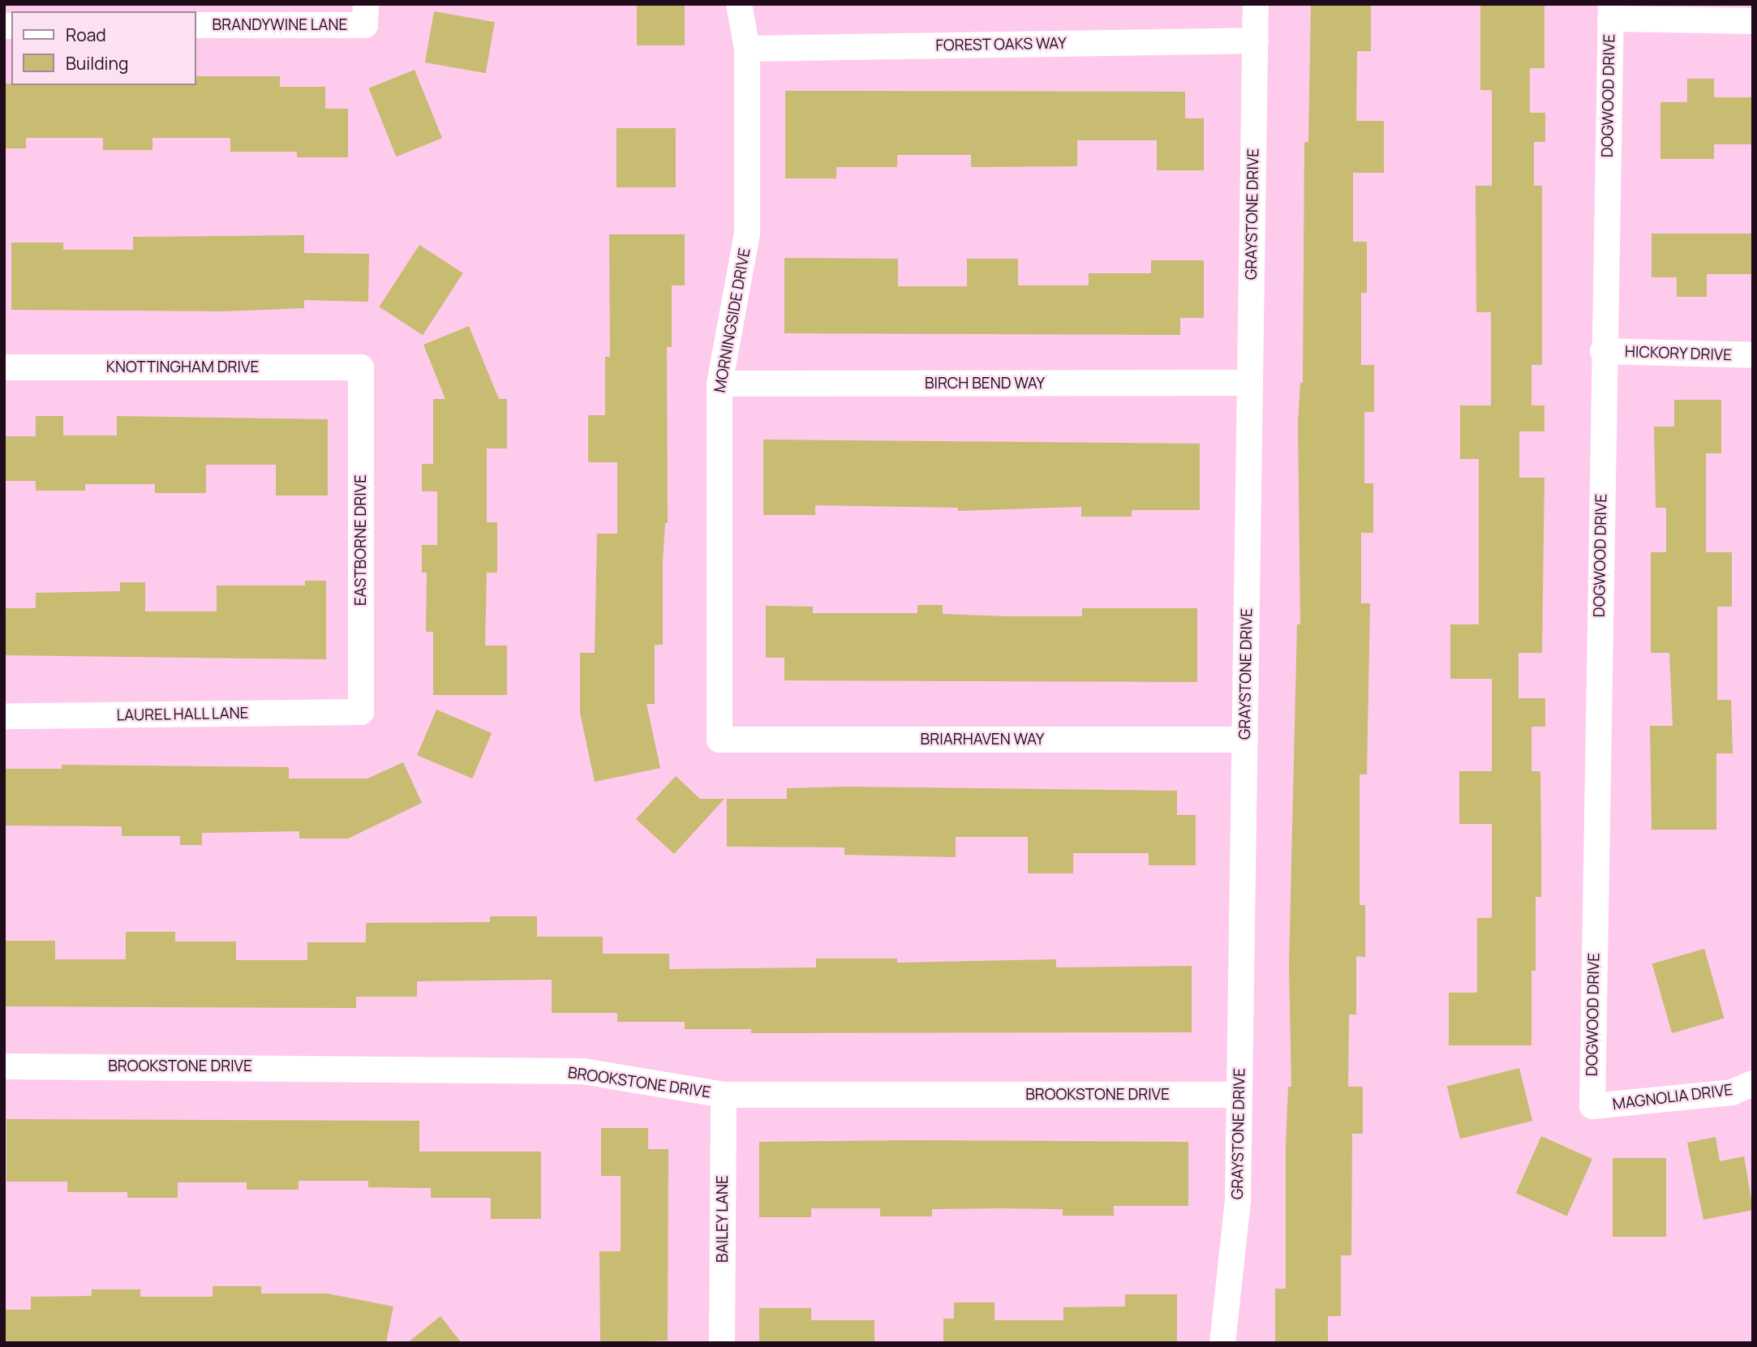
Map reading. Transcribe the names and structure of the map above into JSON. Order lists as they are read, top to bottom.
{
  "streets": {
    "street": [
      "BRANDYWINE LANE",
      "FOREST OAKS WAY",
      "DOGWOOD DRIVE",
      "GRAYSTONE DRIVE",
      "MORNINGSIDE DRIVE",
      "HICKORY DRIVE",
      "KNOTTINGHAM DRIVE",
      "BIRCH BEND WAY",
      "EASTBORNE DRIVE",
      "LAUREL HALL LANE",
      "BRIARHAVEN WAY",
      "BROOKSTONE DRIVE",
      "MAGNOLIA DRIVE",
      "BAILEY LANE"
    ]
  },
  "crossings": [
    ["FOREST OAKS WAY", "GRAYSTONE DRIVE"],
    ["FOREST OAKS WAY", "MORNINGSIDE DRIVE"],
    ["DOGWOOD DRIVE", "HICKORY DRIVE"],
    ["DOGWOOD DRIVE", "MAGNOLIA DRIVE"],
    ["GRAYSTONE DRIVE", "BIRCH BEND WAY"],
    ["GRAYSTONE DRIVE", "BRIARHAVEN WAY"],
    ["GRAYSTONE DRIVE", "BROOKSTONE DRIVE"],
    ["MORNINGSIDE DRIVE", "BIRCH BEND WAY"],
    ["MORNINGSIDE DRIVE", "BRIARHAVEN WAY"],
    ["KNOTTINGHAM DRIVE", "EASTBORNE DRIVE"],
    ["EASTBORNE DRIVE", "LAUREL HALL LANE"],
    ["BROOKSTONE DRIVE", "BAILEY LANE"]
  ],
  "legend": ["Road", "Building"]
}
